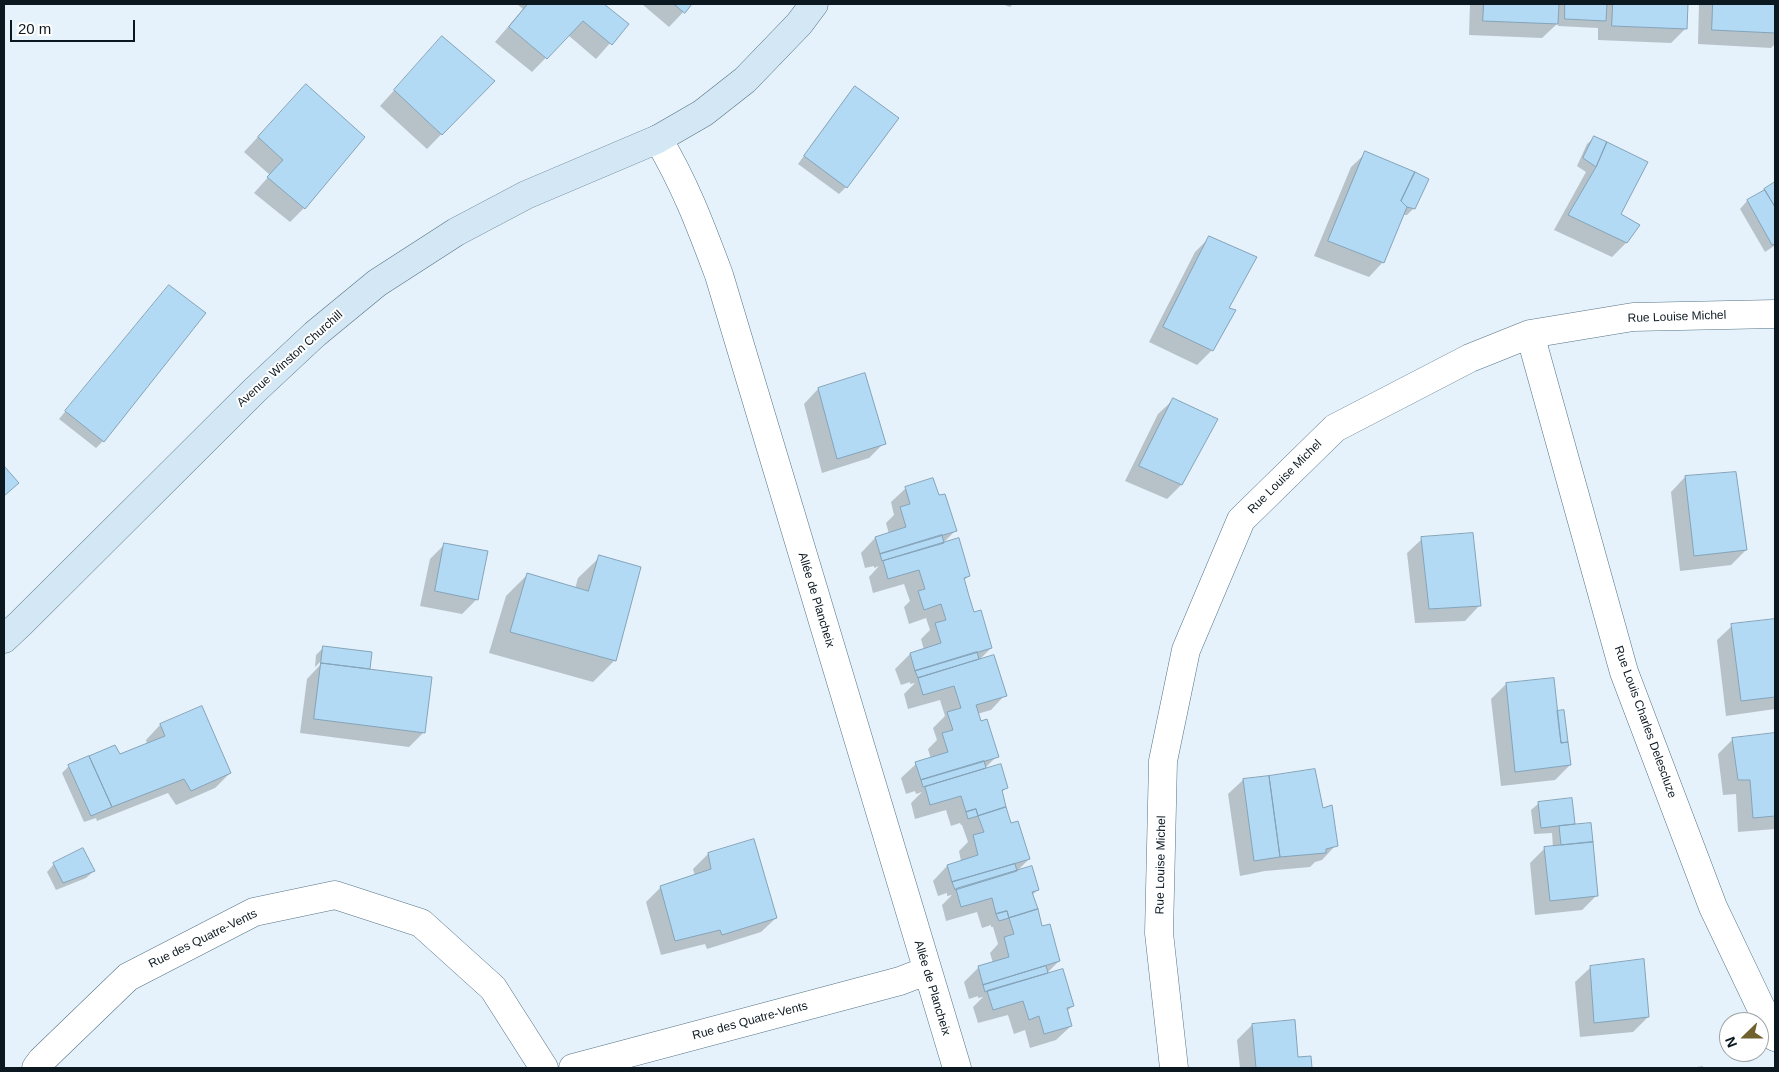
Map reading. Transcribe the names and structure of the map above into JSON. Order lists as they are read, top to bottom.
{
  "streets": {
    "main road": ["Avenue Winston Churchill"],
    "street": [
      "Rue Louise Michel",
      "Allée de Plancheix",
      "Rue Louis Charles Delescluze",
      "Rue des Quatre-Vents"
    ]
  },
  "crossings": [
    ["Rue Louise Michel", "Rue Louis Charles Delescluze"],
    ["Avenue Winston Churchill", "Allée de Plancheix"],
    ["Allée de Plancheix", "Rue des Quatre-Vents"]
  ],
  "scale_bar": "20 m",
  "north": "left"
}
